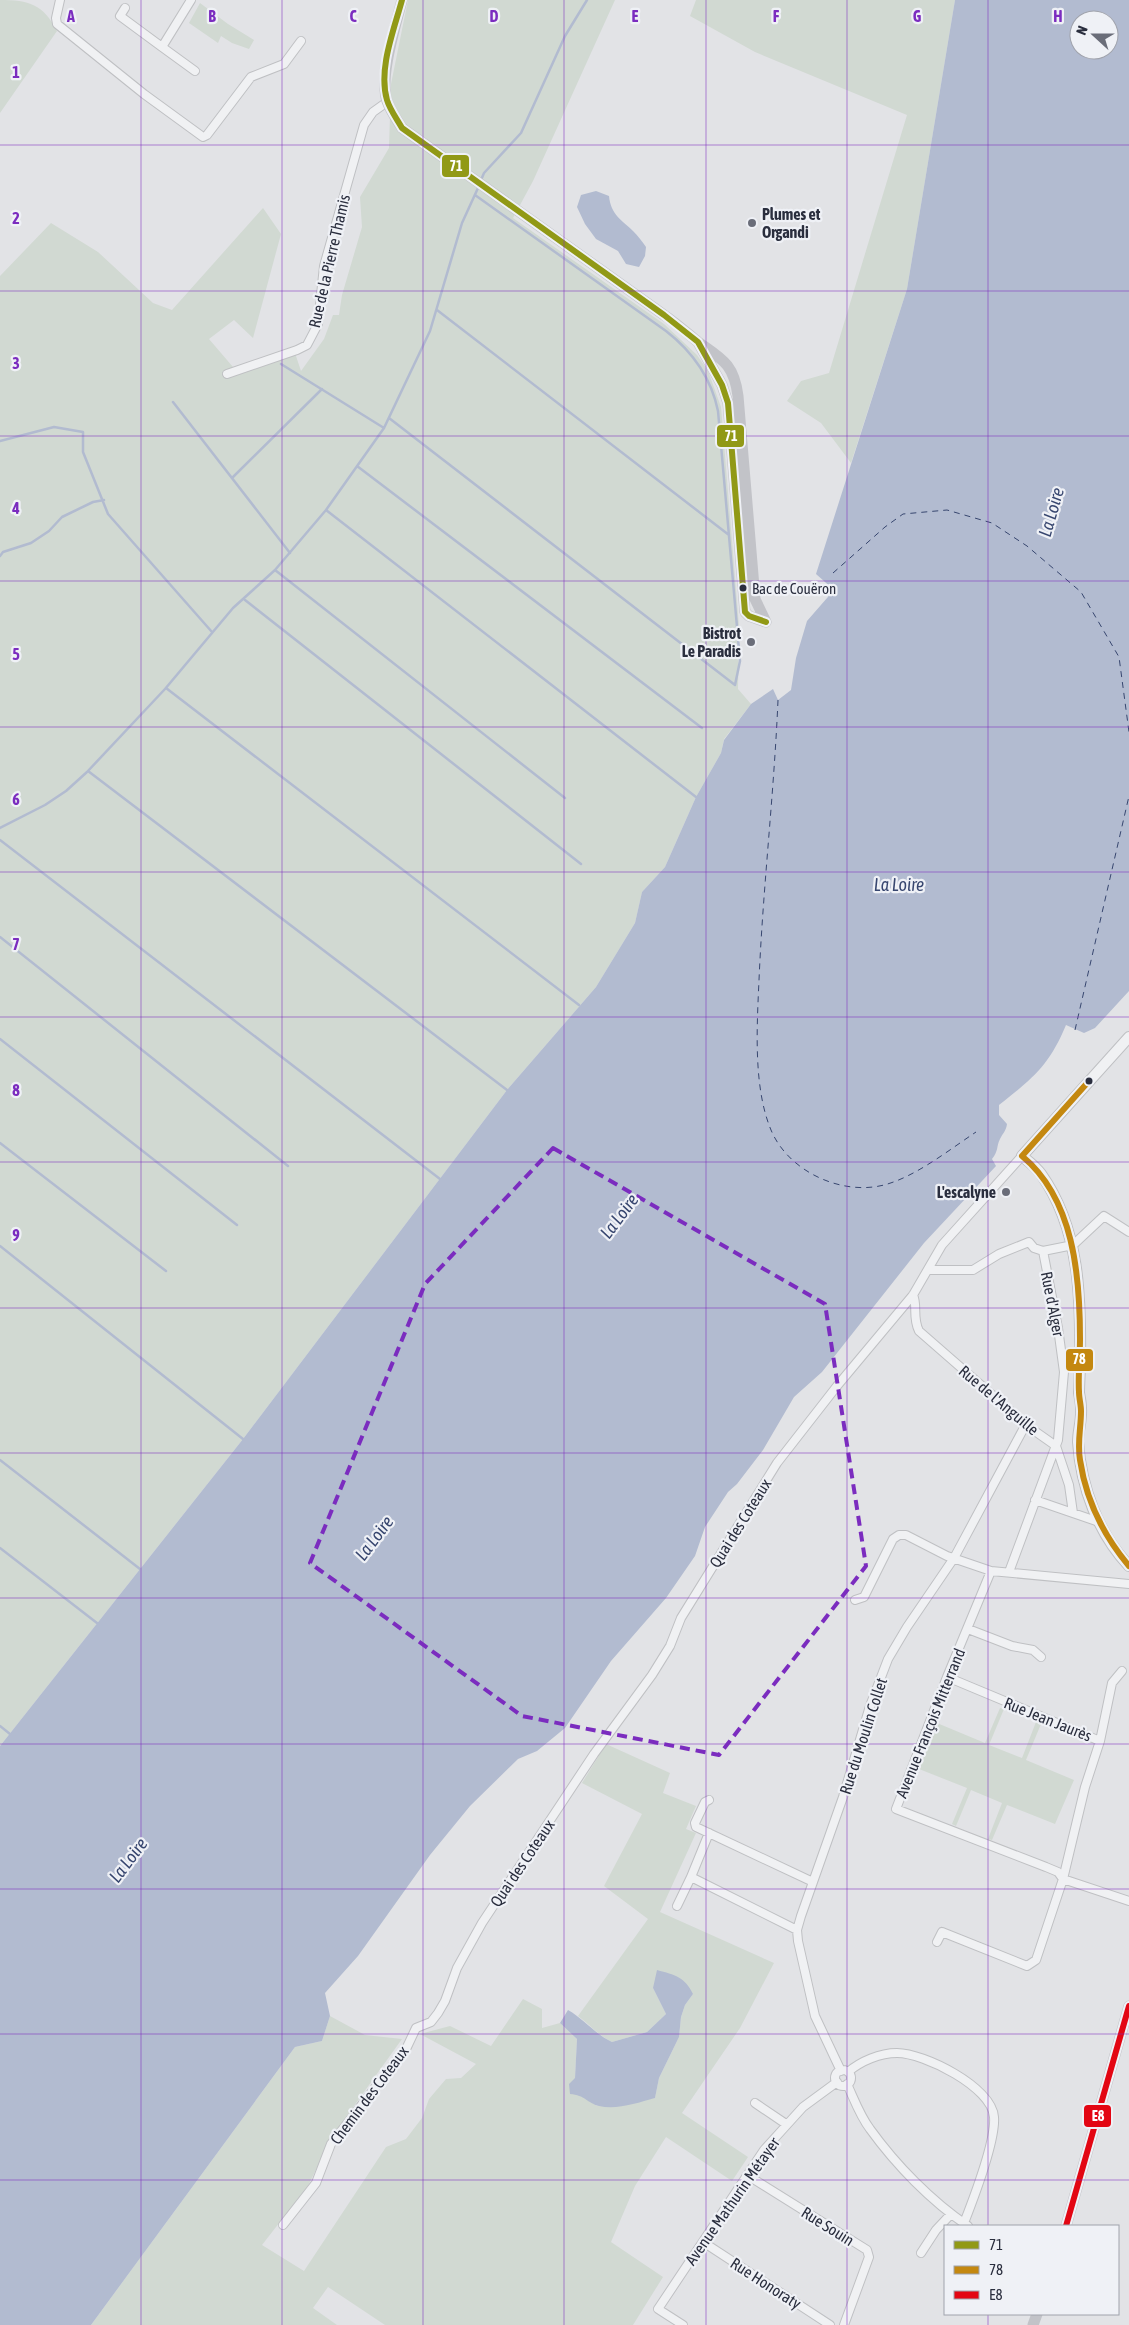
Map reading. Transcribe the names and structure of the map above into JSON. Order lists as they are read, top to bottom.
{
  "streets": {
    "street": [
      "Rue de la Pierre Thamis",
      "Rue d'Alger",
      "Rue de l'Anguille",
      "Quai des Coteaux",
      "Rue Jean Jaurès",
      "Avenue François Mitterrand",
      "Rue du Moulin Collet",
      "Chemin des Coteaux",
      "Avenue Mathurin Métayer",
      "Rue Souin",
      "Rue Honoraty"
    ]
  },
  "crossings": [
    ["Rue d'Alger", "Rue de l'Anguille"],
    ["Rue d'Alger", "Quai des Coteaux"],
    ["Rue de l'Anguille", "Quai des Coteaux"],
    ["Rue de l'Anguille", "Rue du Moulin Collet"],
    ["Quai des Coteaux", "Chemin des Coteaux"],
    ["Rue Jean Jaurès", "Avenue François Mitterrand"],
    ["Avenue Mathurin Métayer", "Rue Souin"],
    ["Avenue Mathurin Métayer", "Rue Honoraty"]
  ],
  "water": ["La Loire"],
  "places": [
    "Plumes et Organdi",
    "Bac de Couëron",
    "Bistrot Le Paradis",
    "L'escalyne"
  ],
  "lines": ["transit line 71", "transit line 78", "transit line E8"],
  "legend": ["71", "78", "E8"],
  "north": "left",
  "grid": {
    "columns": [
      "A",
      "B",
      "C",
      "D",
      "E",
      "F",
      "G",
      "H"
    ],
    "rows": [
      "1",
      "2",
      "3",
      "4",
      "5",
      "6",
      "7",
      "8",
      "9"
    ]
  }
}
